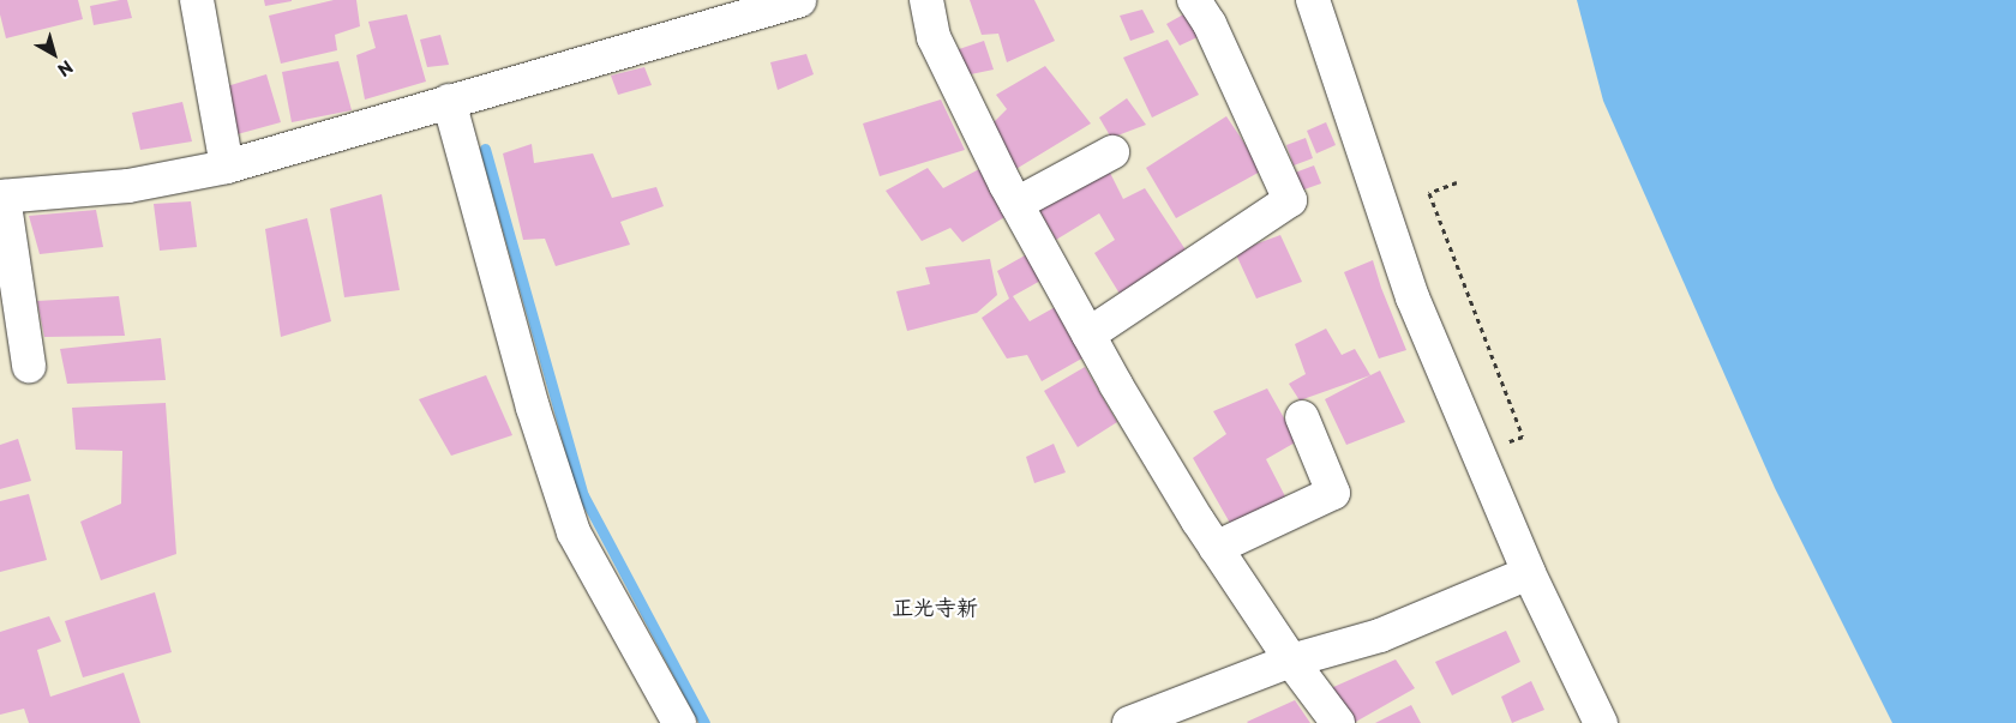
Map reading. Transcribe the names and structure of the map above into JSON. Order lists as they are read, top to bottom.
{
  "districts": ["正光寺新"],
  "north": "bottom right"
}
